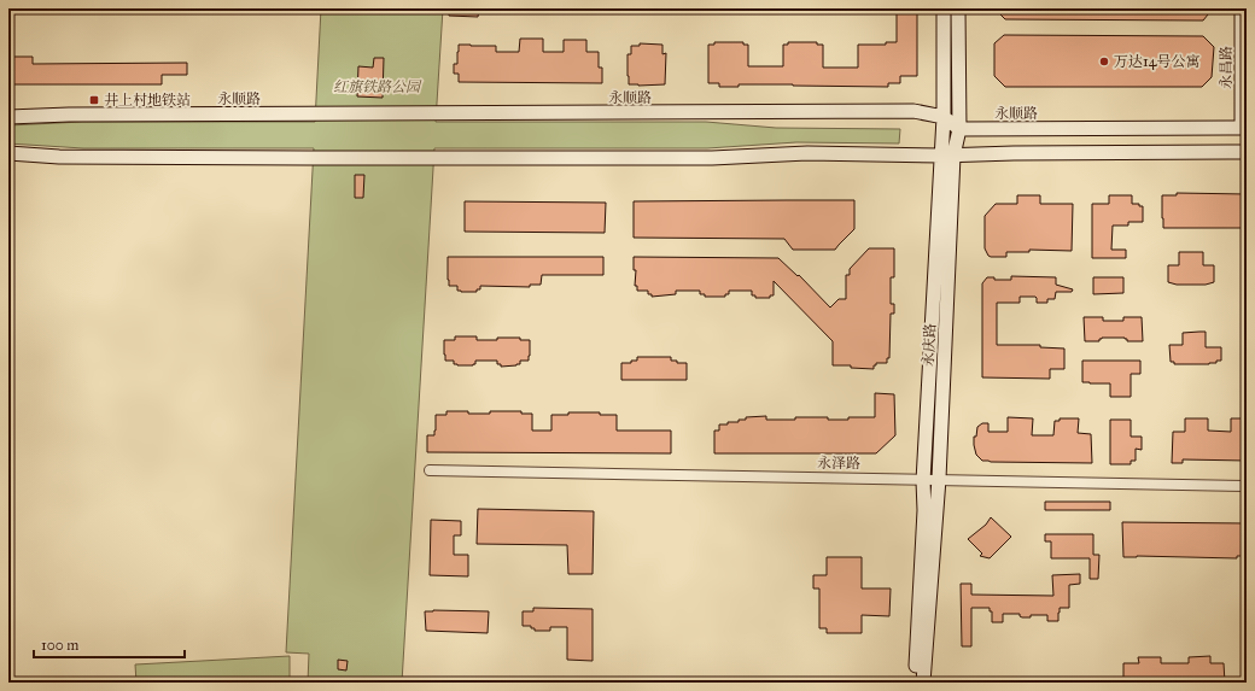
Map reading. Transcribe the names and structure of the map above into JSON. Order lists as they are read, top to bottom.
{
  "streets": {
    "main road": ["永昌路", "永顺路", "永庆路"],
    "street": ["永泽路"]
  },
  "crossings": [
    ["永昌路", "永顺路"],
    ["永顺路", "永庆路"],
    ["永庆路", "永泽路"]
  ],
  "parks": ["红旗铁路公园"],
  "places": {
    "other": ["万达14号公寓"],
    "transit": ["井上村地铁站"]
  },
  "scale_bar": "100 m"
}
